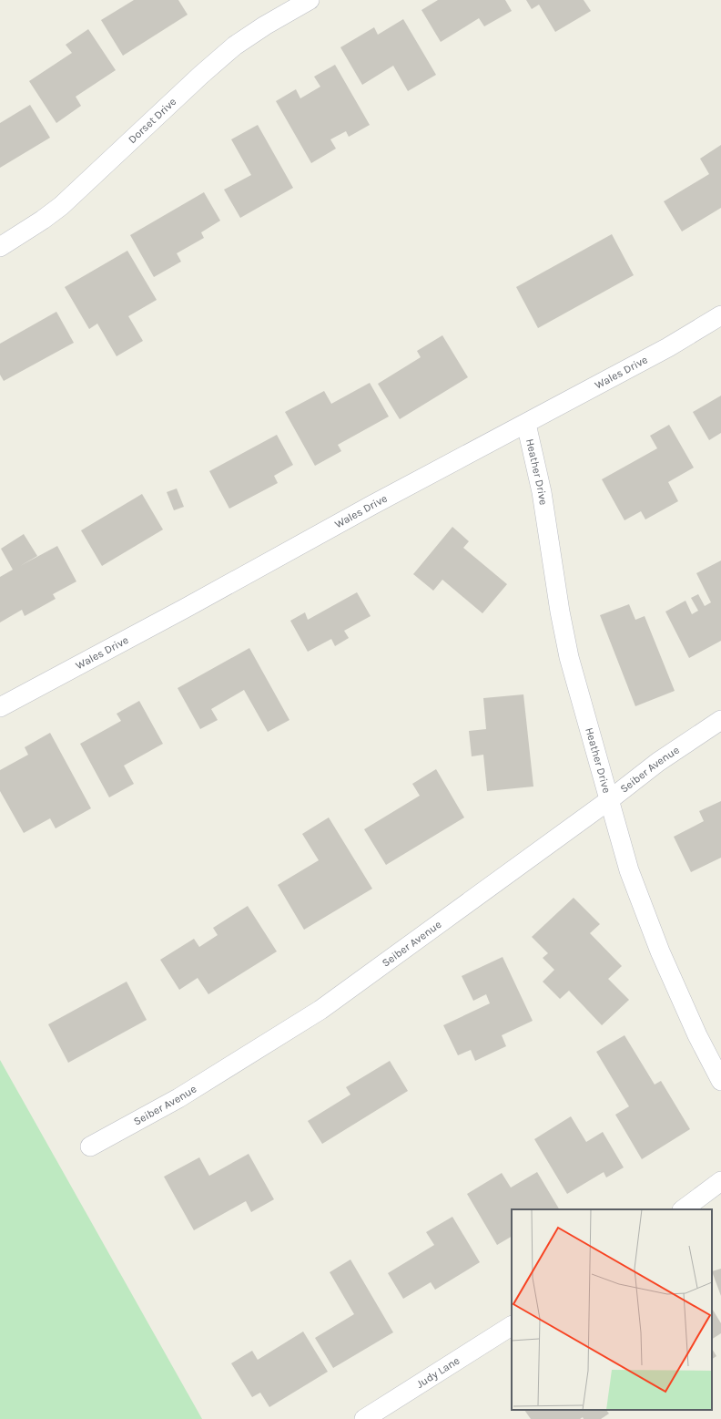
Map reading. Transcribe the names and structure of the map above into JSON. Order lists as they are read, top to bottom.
{
  "streets": {
    "street": [
      "Dorset Drive",
      "Wales Drive",
      "Heather Drive",
      "Seiber Avenue",
      "Judy Lane"
    ]
  },
  "crossings": [
    ["Wales Drive", "Heather Drive"],
    ["Heather Drive", "Seiber Avenue"]
  ]
}
